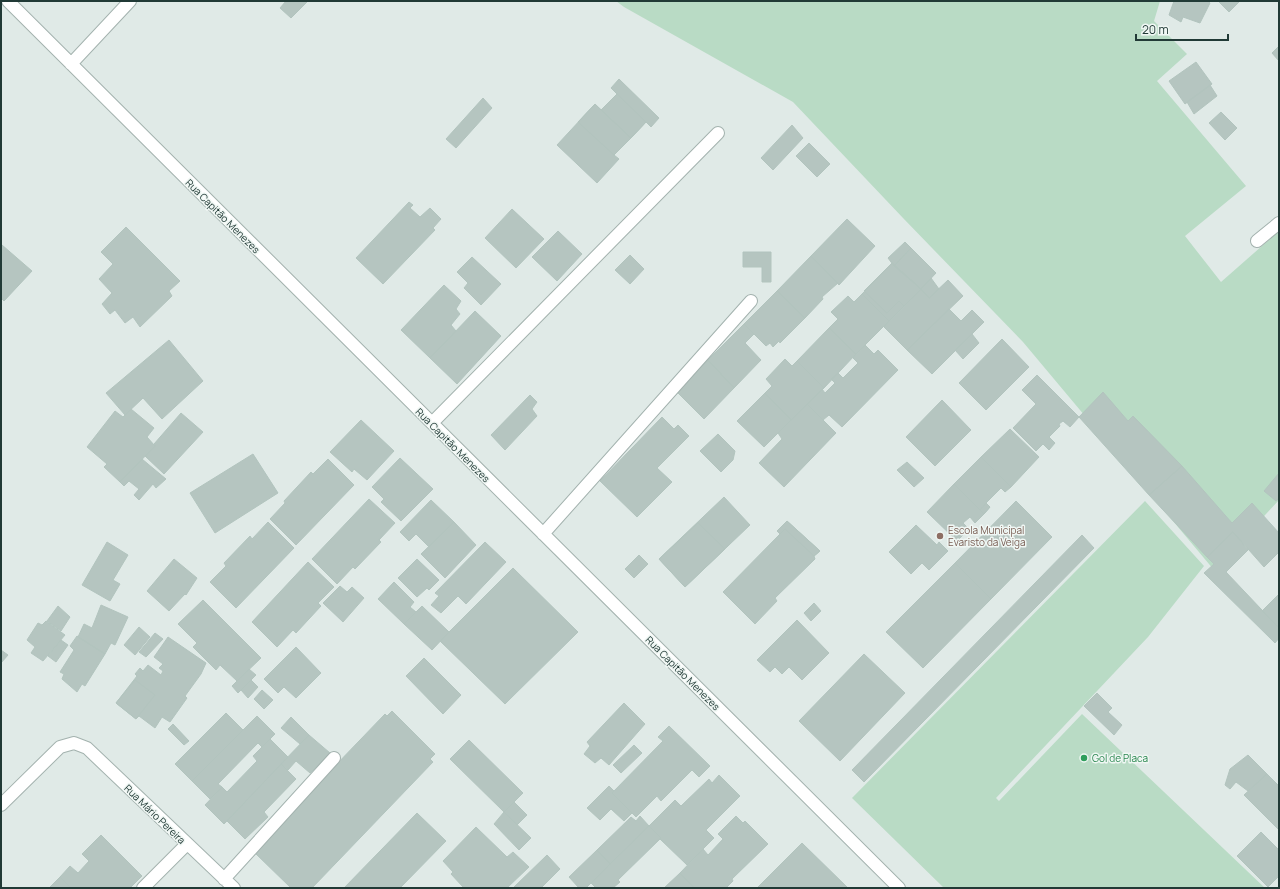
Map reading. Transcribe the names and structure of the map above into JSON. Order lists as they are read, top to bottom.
{
  "streets": {
    "street": ["Rua Capitão Menezes", "Rua Mário Pereira"]
  },
  "places": ["Escola Municipal Evaristo da Veiga", "Gol de Placa"],
  "scale_bar": "20 m"
}
